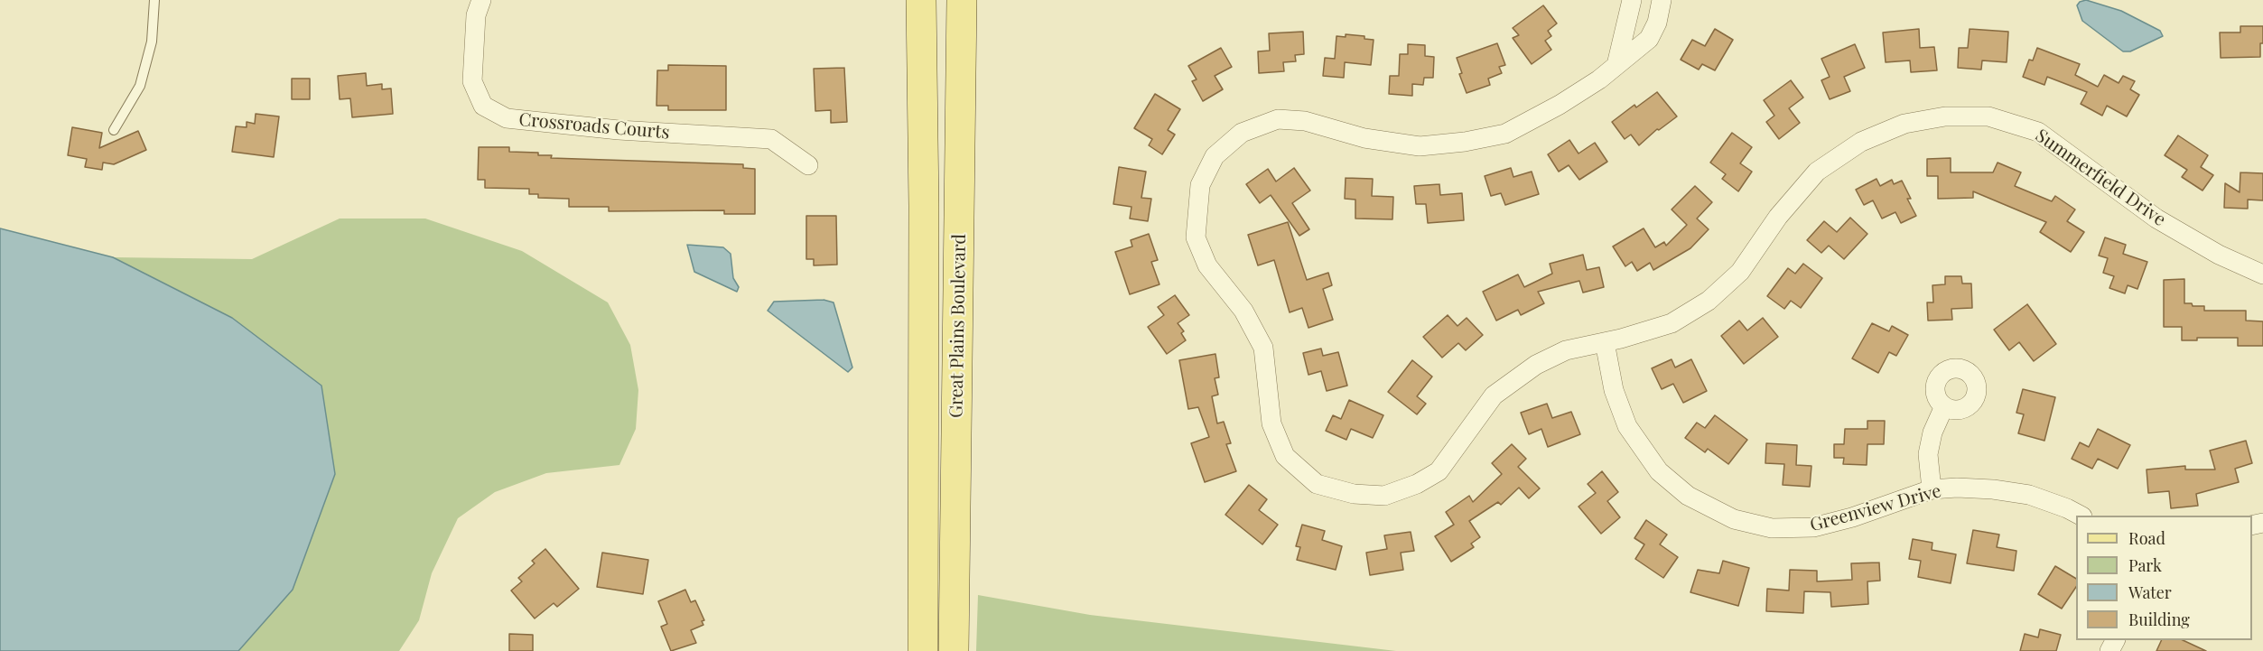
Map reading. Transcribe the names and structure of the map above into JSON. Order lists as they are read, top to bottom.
{
  "streets": {
    "main road": ["Great Plains Boulevard"],
    "street": ["Crossroads Courts", "Summerfield Drive", "Greenview Drive"]
  },
  "crossings": [
    ["Summerfield Drive", "Greenview Drive"]
  ],
  "legend": [
    "Road",
    "Park",
    "Water",
    "Building"
  ]
}
